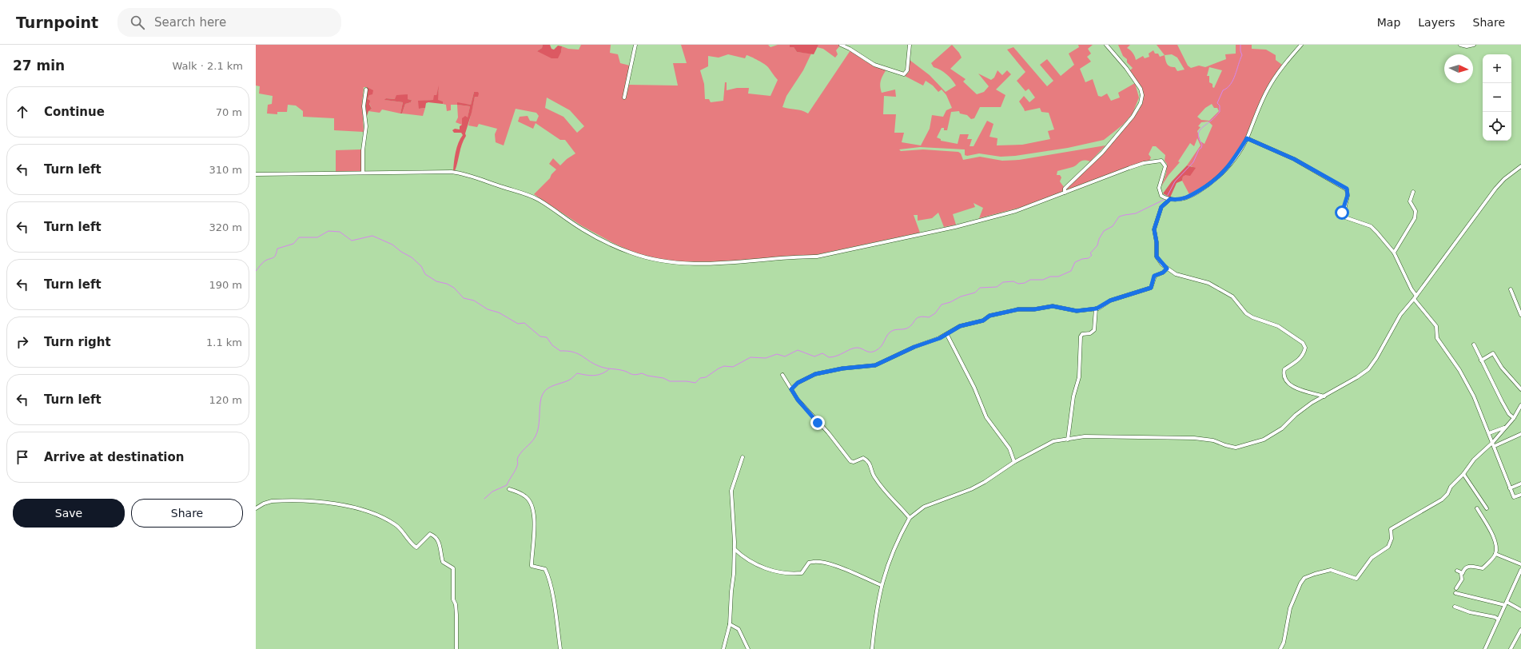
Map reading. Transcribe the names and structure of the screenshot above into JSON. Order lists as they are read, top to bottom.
{
  "north": "right",
  "page": {
    "header": "Turnpoint",
    "search": "Search here",
    "nav": ["Map", "Layers", "Share"],
    "heading": ["27 min", "Walk · 2.1 km"],
    "map_buttons": ["+", "−"],
    "list": [
      ["Continue", "70 m"],
      ["Turn left", "310 m"],
      ["Turn left", "320 m"],
      ["Turn left", "190 m"],
      ["Turn right", "1.1 km"],
      ["Turn left", "120 m"],
      "Arrive at destination"
    ],
    "buttons": ["Save", "Share"]
  }
}
